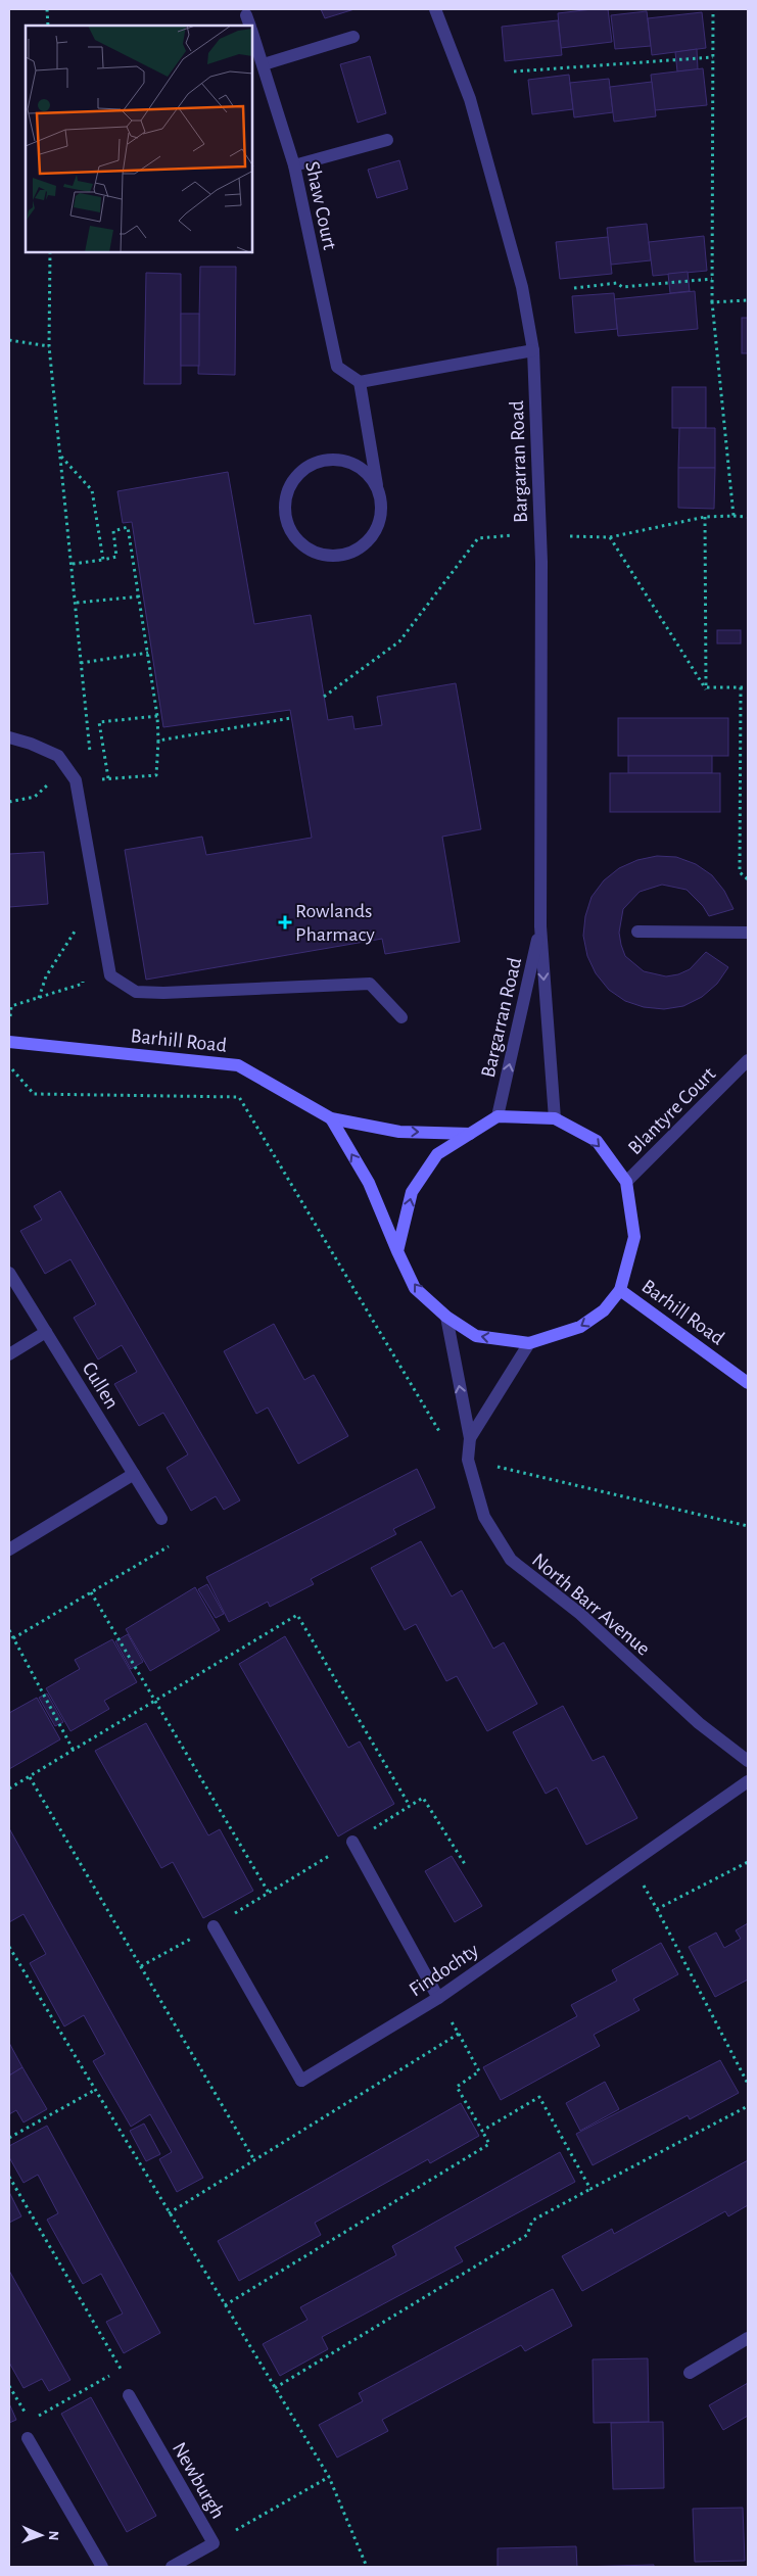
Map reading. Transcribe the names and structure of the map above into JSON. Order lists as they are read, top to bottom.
{
  "streets": {
    "street": [
      "Shaw Court",
      "Bargarran Road",
      "Barhill Road",
      "Blantyre Court",
      "Cullen",
      "North Barr Avenue",
      "Findochty",
      "Newburgh"
    ]
  },
  "crossings": [
    ["Barhill Road", "North Barr Avenue"]
  ],
  "places": {
    "health": ["Rowlands Pharmacy"]
  },
  "north": "right"
}
